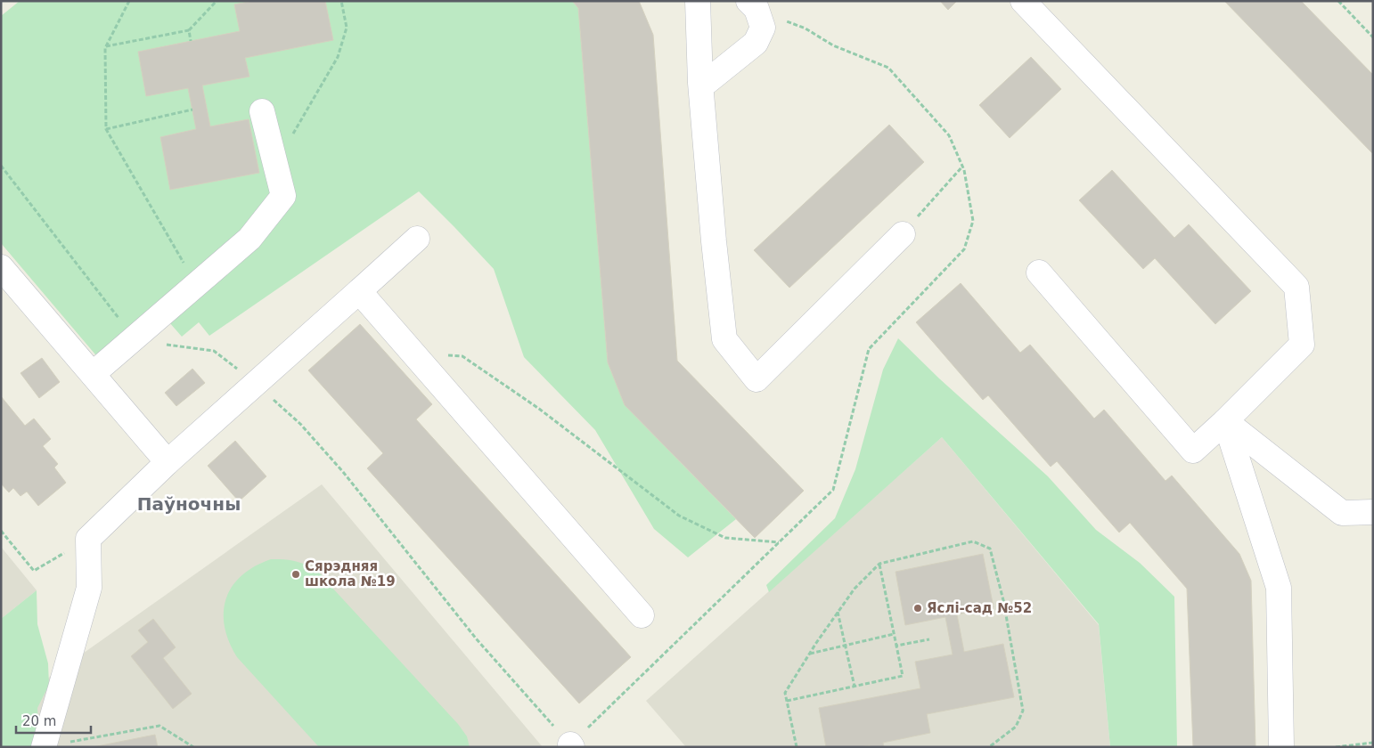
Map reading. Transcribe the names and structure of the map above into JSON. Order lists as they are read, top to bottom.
{
  "districts": ["Паўночны"],
  "places": ["Сярэдняя школа №19", "Яслі-сад №52"],
  "scale_bar": "20 m"
}
